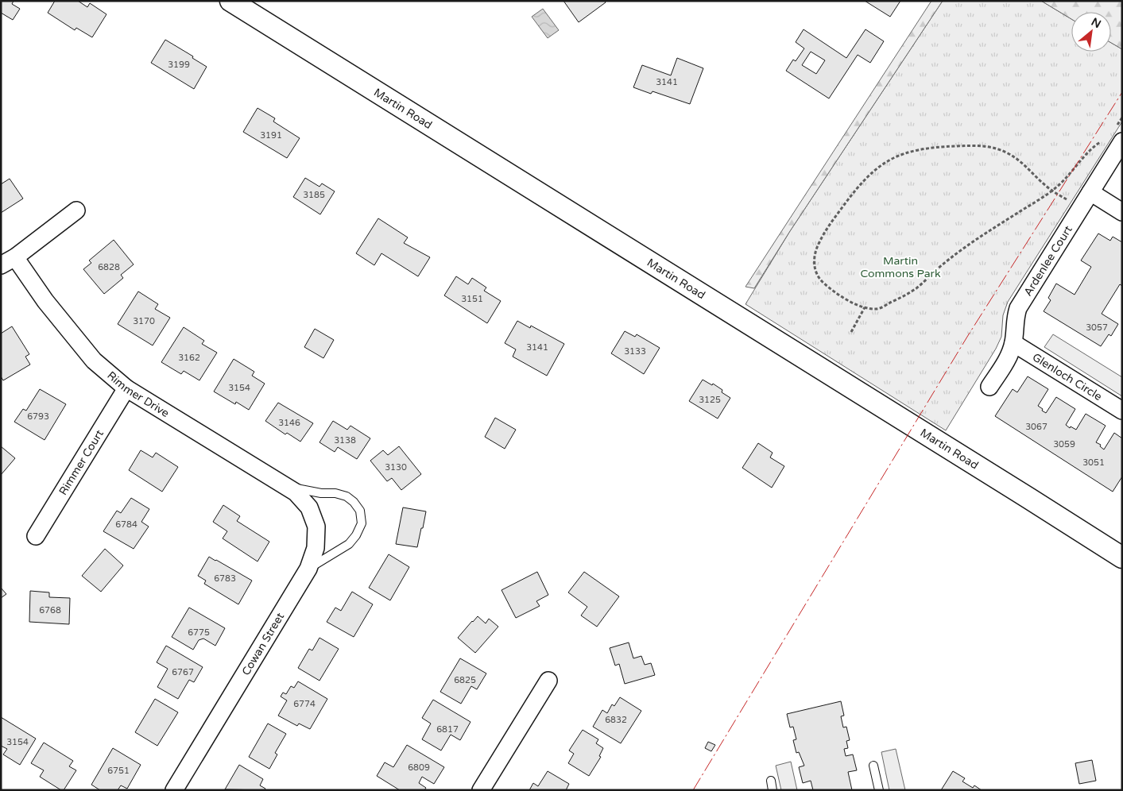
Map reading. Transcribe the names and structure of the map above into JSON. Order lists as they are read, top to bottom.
{
  "streets": {
    "street": [
      "Martin Road",
      "Ardenlee Court",
      "Glenloch Circle",
      "Rimmer Drive",
      "Rimmer Court",
      "Cowan Street"
    ]
  },
  "crossings": [
    ["Ardenlee Court", "Glenloch Circle"],
    ["Rimmer Drive", "Rimmer Court"],
    ["Rimmer Drive", "Cowan Street"]
  ],
  "parks": ["Martin Commons Park"],
  "house_numbers": [
    "3199",
    "3141",
    "3191",
    "3185",
    "6828",
    "3151",
    "3170",
    "3057",
    "3141",
    "3133",
    "3162",
    "3154",
    "3125",
    "6793",
    "3146",
    "3067",
    "3138",
    "3059",
    "3051",
    "3130",
    "6784",
    "6783",
    "6768",
    "6775",
    "6767",
    "6825",
    "6774",
    "6832",
    "6817",
    "3154",
    "6809",
    "6751"
  ],
  "north": "top right"
}
